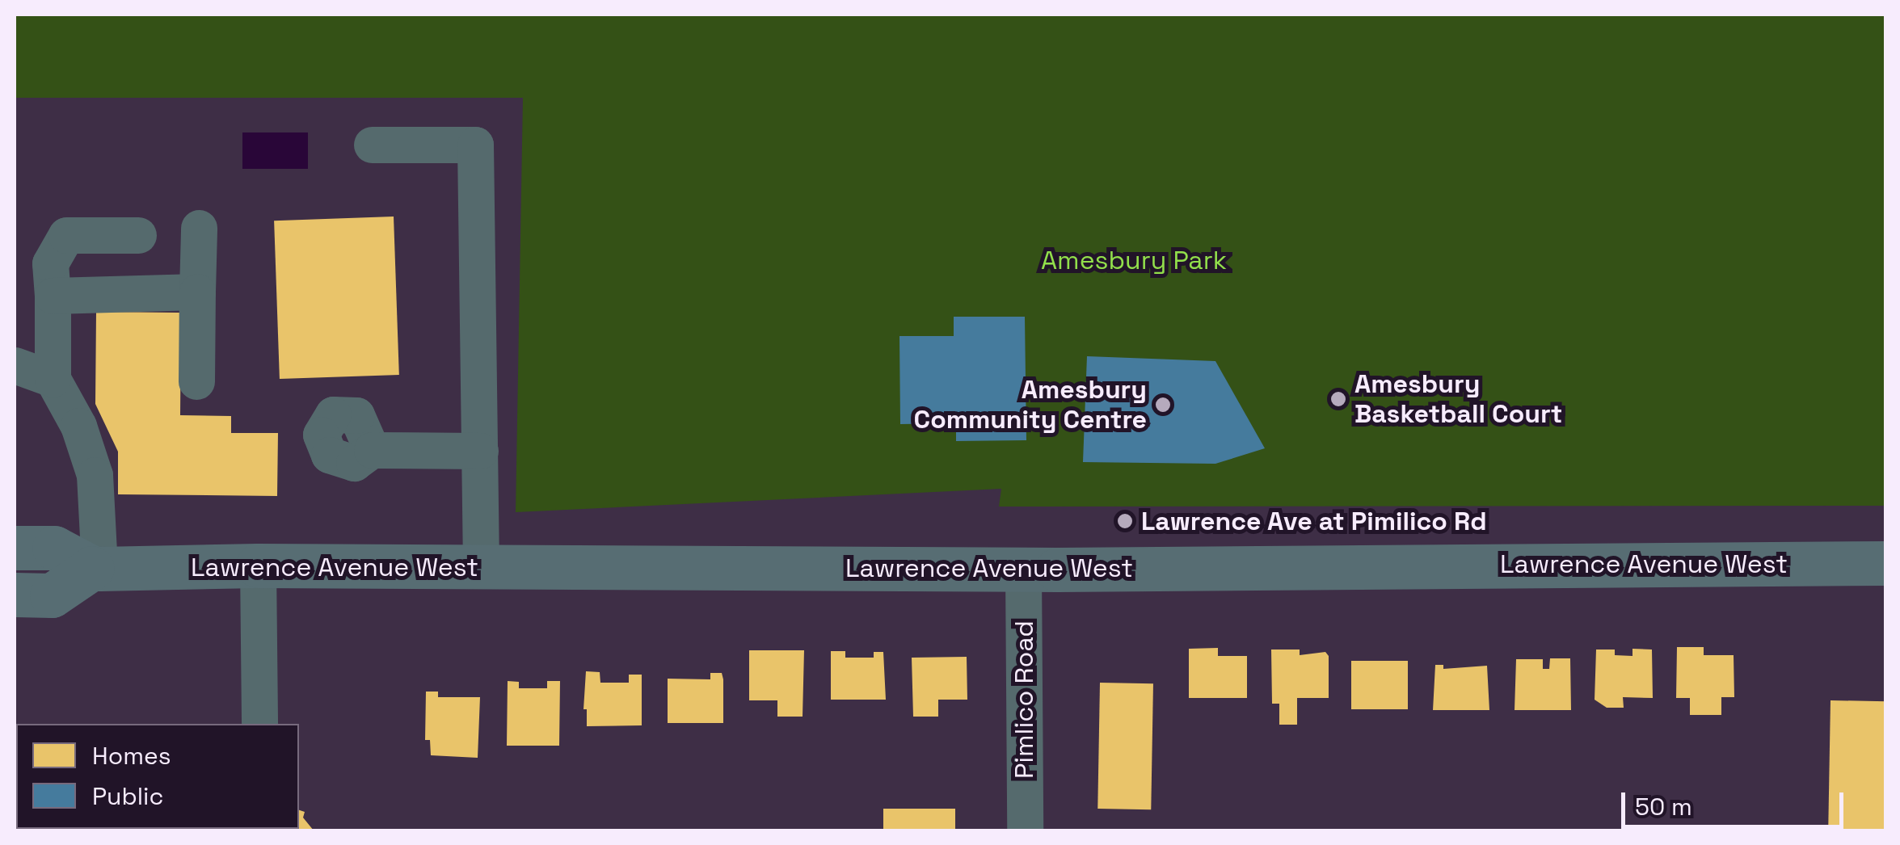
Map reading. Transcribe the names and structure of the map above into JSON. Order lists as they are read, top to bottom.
{
  "streets": {
    "main road": ["Lawrence Avenue West"],
    "street": ["Pimlico Road"]
  },
  "crossings": [
    ["Lawrence Avenue West", "Pimlico Road"]
  ],
  "parks": ["Amesbury Park"],
  "places": ["Amesbury Basketball Court", "Amesbury Community Centre", "Lawrence Ave at Pimilico Rd"],
  "legend": ["Homes", "Public"],
  "scale_bar": "50 m"
}
